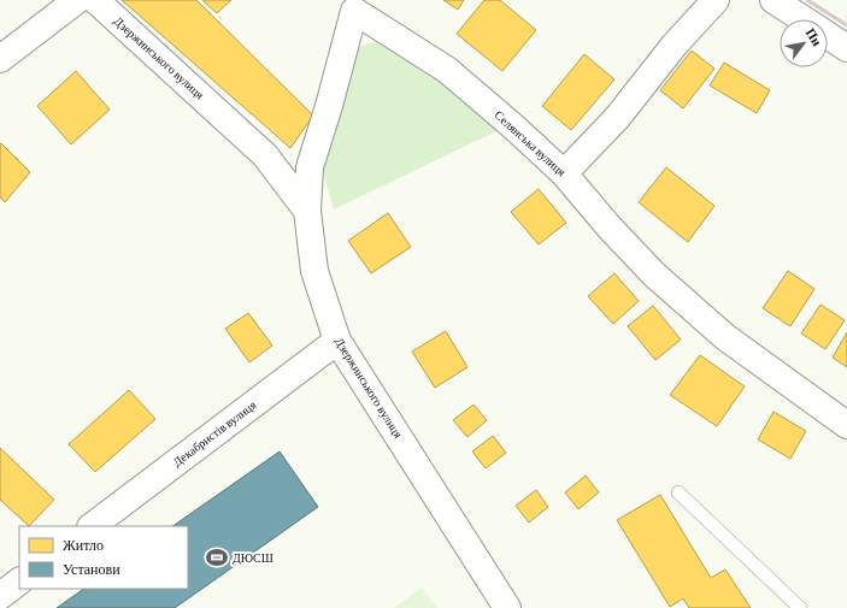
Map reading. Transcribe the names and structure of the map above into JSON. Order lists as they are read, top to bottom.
{
  "streets": {
    "street": ["Дзержинського вулиця", "Селянська вулиця", "Декабристів вулиця"]
  },
  "crossings": [
    ["Дзержинського вулиця", "Селянська вулиця"],
    ["Дзержинського вулиця", "Декабристів вулиця"]
  ],
  "places": {
    "sports": ["ДЮСШ"]
  },
  "legend": ["Житло", "Установи"],
  "north": "top right"
}
